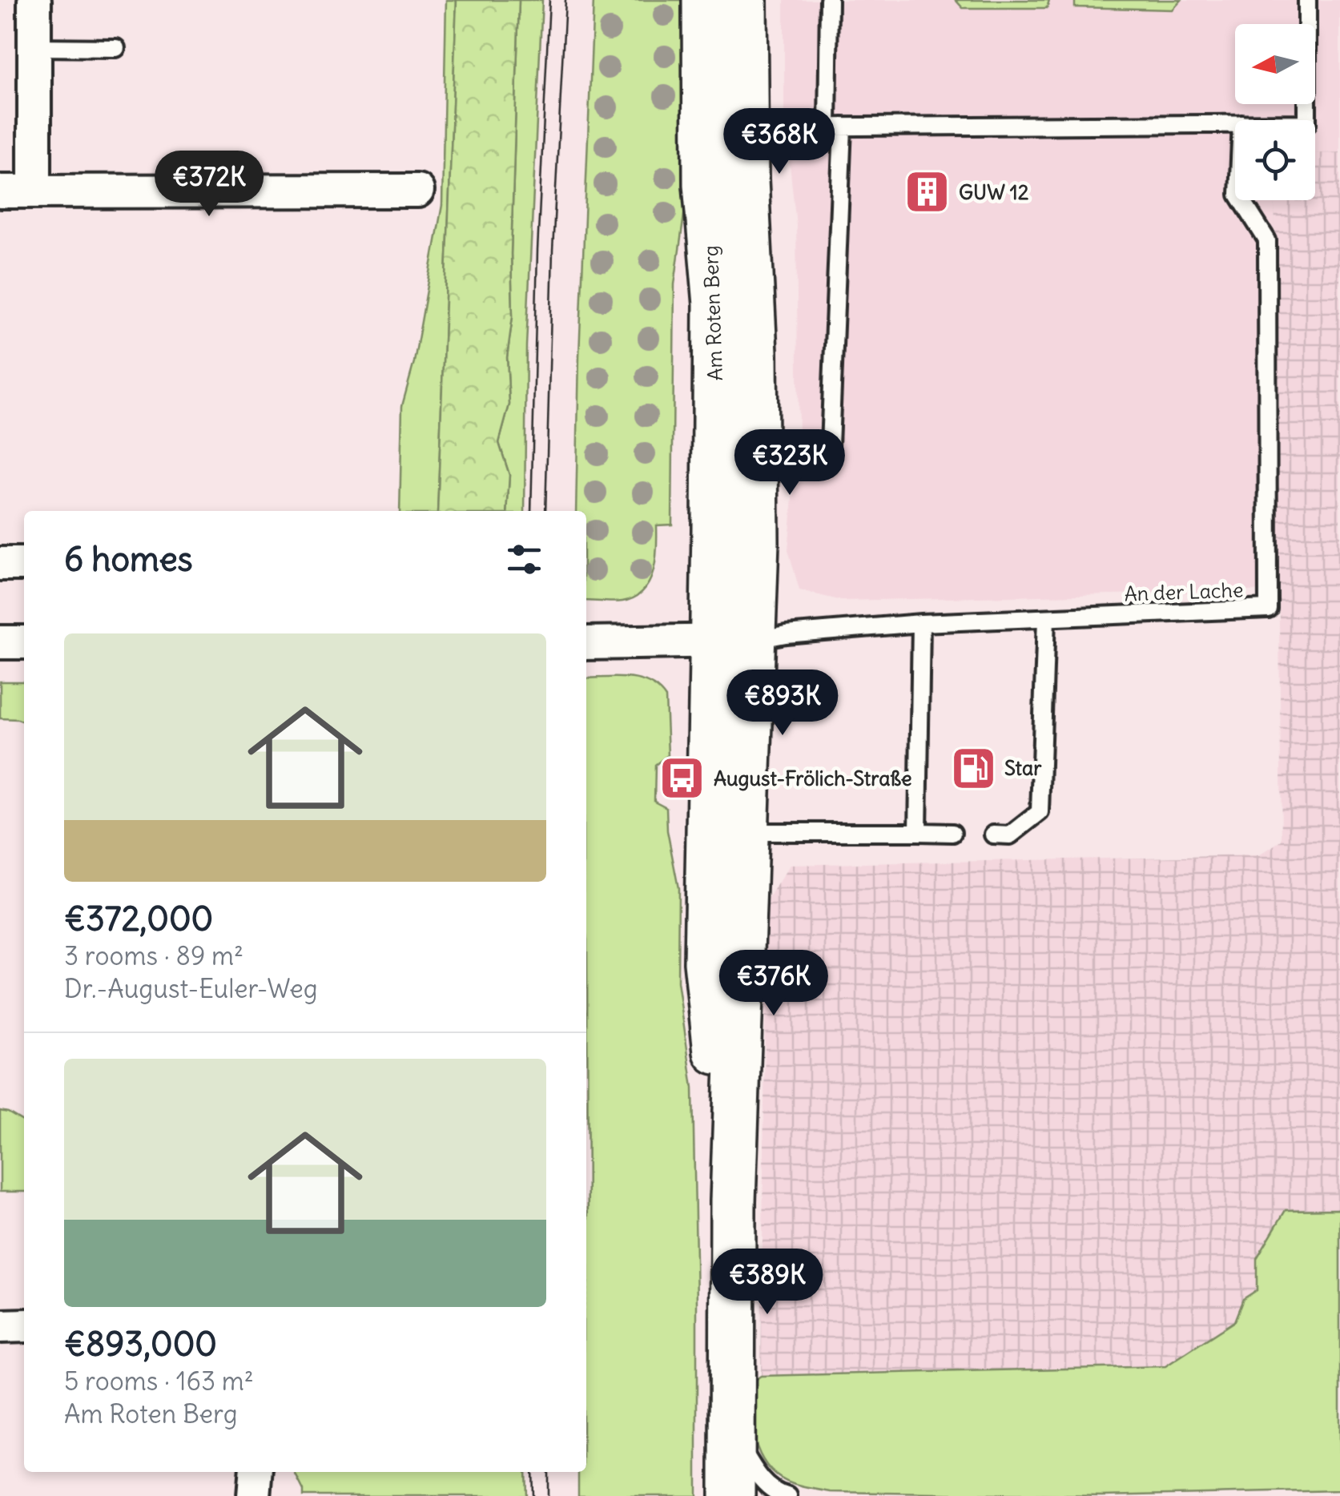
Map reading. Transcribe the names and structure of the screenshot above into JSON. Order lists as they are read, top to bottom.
{
  "streets": {
    "main road": ["Am Roten Berg"],
    "lane": ["An der Lache"]
  },
  "crossings": [
    ["Am Roten Berg", "An der Lache"]
  ],
  "places": {
    "building": ["GUW 12"],
    "fuel station": ["Star"],
    "bus stop": ["August-Frölich-Straße"]
  },
  "north": "left",
  "page": {
    "price": [
      "€368K",
      "€372K",
      "€323K",
      "€893K",
      "€376K",
      "€389K"
    ],
    "heading": "6 homes",
    "list": [
      {
        "name": "€372,000",
        "note": "3 rooms · 89 m² · Dr.-August-Euler-Weg"
      },
      {
        "name": "€893,000",
        "note": "5 rooms · 163 m² · Am Roten Berg"
      }
    ]
  }
}
